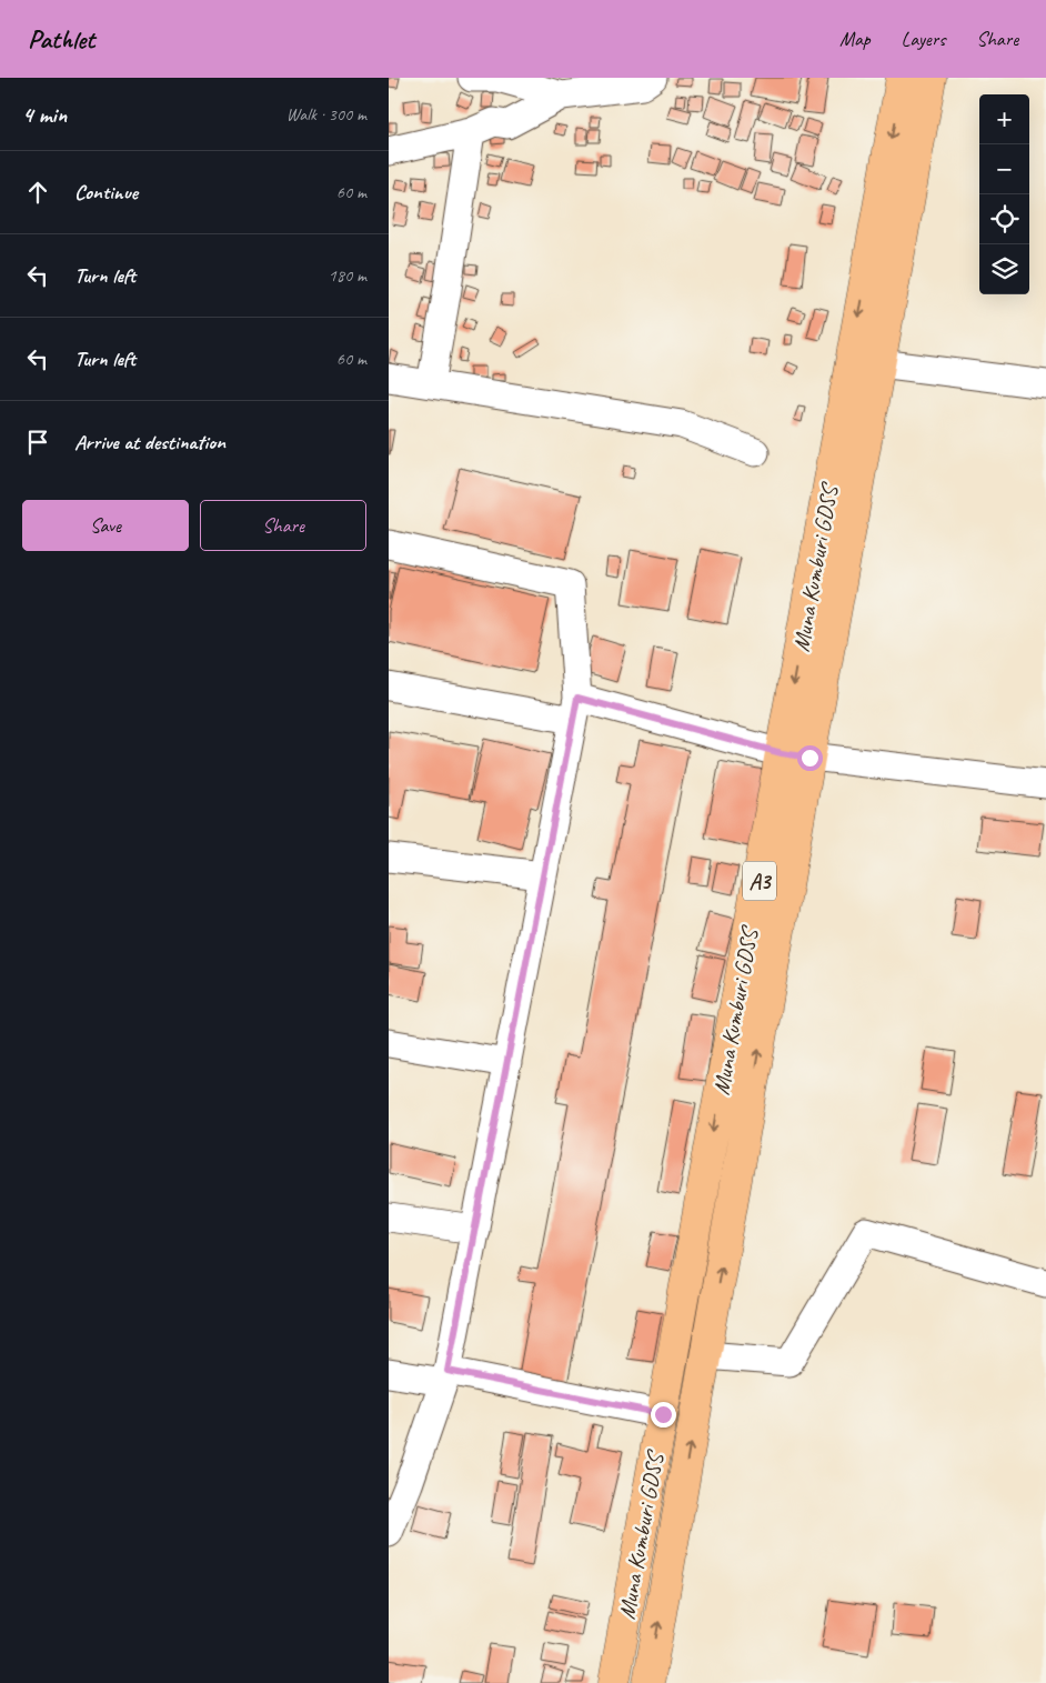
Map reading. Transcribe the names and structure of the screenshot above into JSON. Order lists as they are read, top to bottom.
{
  "streets": {
    "highway": ["Muna Kumburi GDSS", "A3"]
  },
  "page": {
    "header": "Pathlet",
    "nav": ["Map", "Layers", "Share"],
    "heading": ["4 min", "Walk · 300 m"],
    "map_buttons": ["+", "−"],
    "list": [
      ["Continue", "60 m"],
      ["Turn left", "180 m"],
      ["Turn left", "60 m"],
      "Arrive at destination"
    ],
    "buttons": ["Save", "Share"]
  }
}
